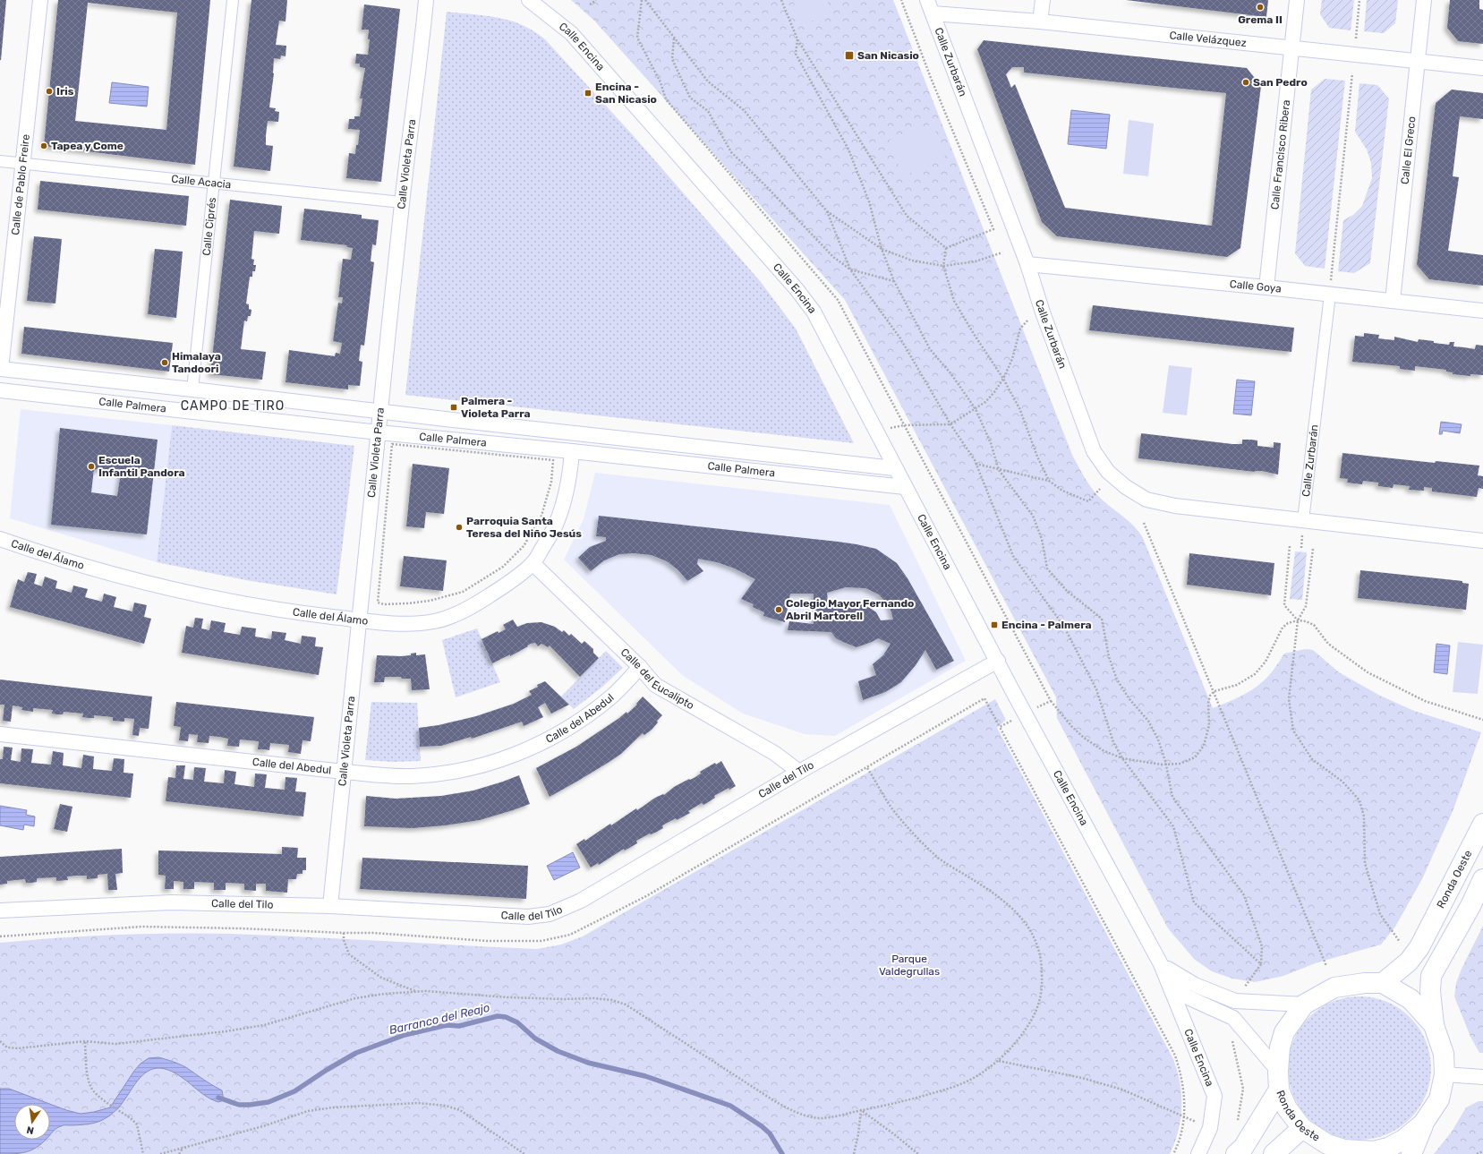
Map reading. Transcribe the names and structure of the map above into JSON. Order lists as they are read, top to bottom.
{
  "streets": {
    "main road": ["Ronda Oeste"],
    "street": [
      "Calle Velázquez",
      "Calle Encina",
      "Calle Zurbarán",
      "Calle El Greco",
      "Calle Francisco Ribera",
      "Calle Violeta Parra",
      "Calle Acacia",
      "Calle de Pablo Freire",
      "Calle Ciprés",
      "Calle Goya",
      "Calle Palmera",
      "Calle del Álamo",
      "Calle del Eucalipto",
      "Calle del Abedul",
      "Calle del Tilo"
    ]
  },
  "crossings": [
    ["Calle Velázquez", "Calle Zurbarán"],
    ["Calle Velázquez", "Calle El Greco"],
    ["Calle Velázquez", "Calle Francisco Ribera"],
    ["Calle Encina", "Calle Palmera"],
    ["Calle Encina", "Calle del Tilo"],
    ["Calle Zurbarán", "Calle Goya"],
    ["Calle El Greco", "Calle Goya"],
    ["Calle Francisco Ribera", "Calle Goya"],
    ["Calle Violeta Parra", "Calle Acacia"],
    ["Calle Violeta Parra", "Calle Palmera"],
    ["Calle Violeta Parra", "Calle del Álamo"],
    ["Calle Violeta Parra", "Calle del Abedul"],
    ["Calle Violeta Parra", "Calle del Tilo"],
    ["Calle Acacia", "Calle de Pablo Freire"],
    ["Calle Acacia", "Calle Ciprés"],
    ["Calle de Pablo Freire", "Calle Palmera"],
    ["Calle Ciprés", "Calle Palmera"],
    ["Calle Palmera", "Calle del Álamo"],
    ["Calle del Álamo", "Calle del Eucalipto"],
    ["Calle del Eucalipto", "Calle del Abedul"],
    ["Calle del Eucalipto", "Calle del Tilo"]
  ],
  "districts": ["CAMPO DE TIRO"],
  "water": ["Barranco del Reajo"],
  "parks": ["Parque Valdegrullas"],
  "places": {
    "other": [
      "Grema II",
      "San Pedro",
      "Iris",
      "Tapea y Come",
      "Himalaya Tandoori",
      "Escuela Infantil Pandora",
      "Parroquia Santa Teresa del Niño Jesús",
      "Colegio Mayor Fernando Abril Martorell"
    ],
    "transit": [
      "San Nicasio",
      "Encina - San Nicasio",
      "Palmera - Violeta Parra",
      "Encina - Palmera"
    ]
  },
  "north": "bottom"
}
